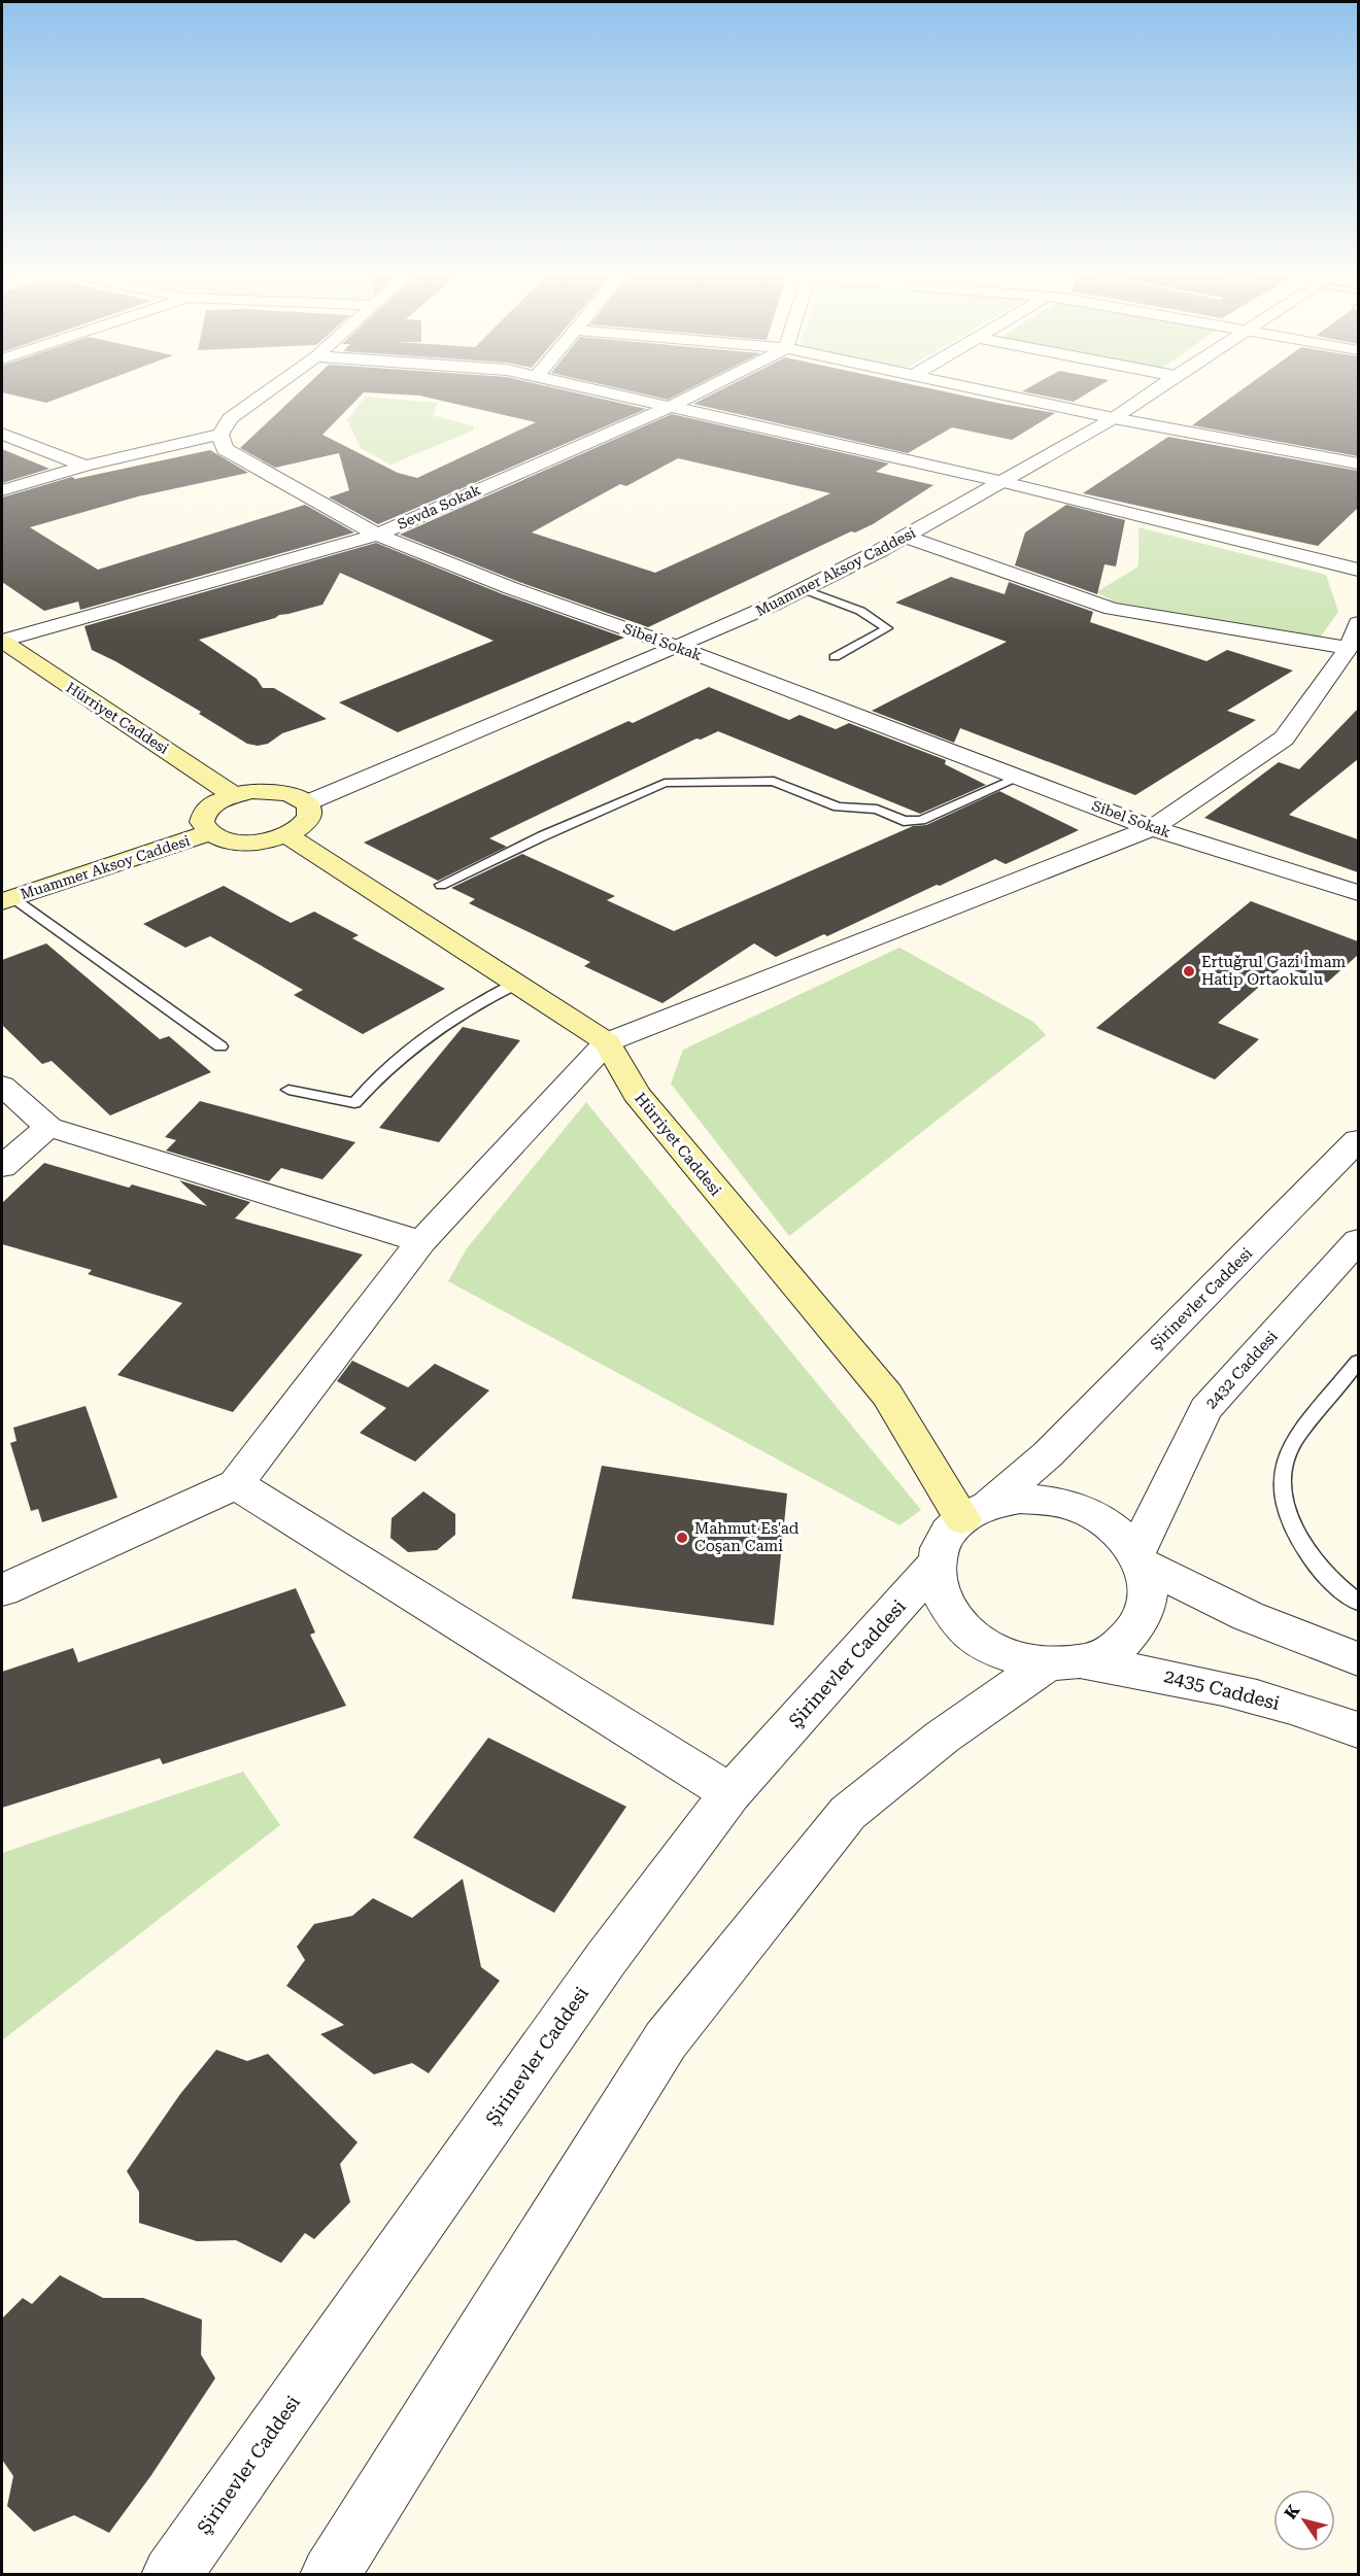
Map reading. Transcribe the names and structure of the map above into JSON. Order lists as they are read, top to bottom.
{
  "streets": {
    "main road": ["Muammer Aksoy Caddesi", "Hürriyet Caddesi"],
    "street": [
      "Sevda Sokak",
      "Sibel Sokak",
      "Şirinevler Caddesi",
      "2432 Caddesi",
      "2435 Caddesi"
    ]
  },
  "crossings": [
    ["Sevda Sokak", "Sibel Sokak"],
    ["Sevda Sokak", "Hürriyet Caddesi"],
    ["Muammer Aksoy Caddesi", "Sibel Sokak"],
    ["Hürriyet Caddesi", "Şirinevler Caddesi"],
    ["Hürriyet Caddesi", "2432 Caddesi"],
    ["Hürriyet Caddesi", "2435 Caddesi"],
    ["Şirinevler Caddesi", "2432 Caddesi"],
    ["Şirinevler Caddesi", "2435 Caddesi"],
    ["2432 Caddesi", "2435 Caddesi"]
  ],
  "places": ["Ertuğrul Gazi İmam Hatip Ortaokulu", "Mahmut Es'ad Coşan Cami"],
  "north": "top left"
}
